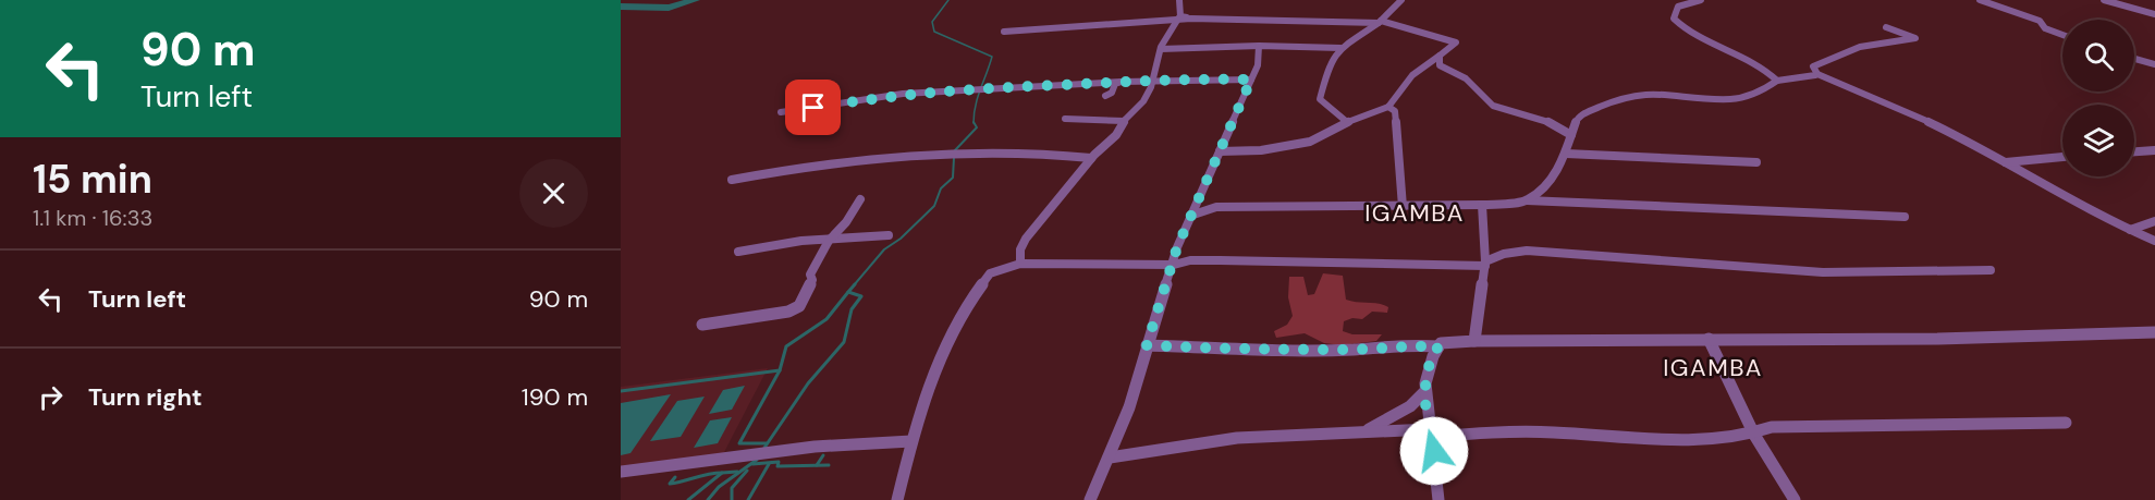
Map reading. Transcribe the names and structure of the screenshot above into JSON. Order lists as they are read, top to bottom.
{
  "districts": ["IGAMBA", "IGAMBA"],
  "page": {
    "turn": ["90 m", "Turn left"],
    "heading": ["15 min", "1.1 km · 16:33"],
    "list": [
      {
        "name": "Turn left",
        "value": "90 m"
      },
      {
        "name": "Turn right",
        "value": "190 m"
      }
    ]
  }
}
